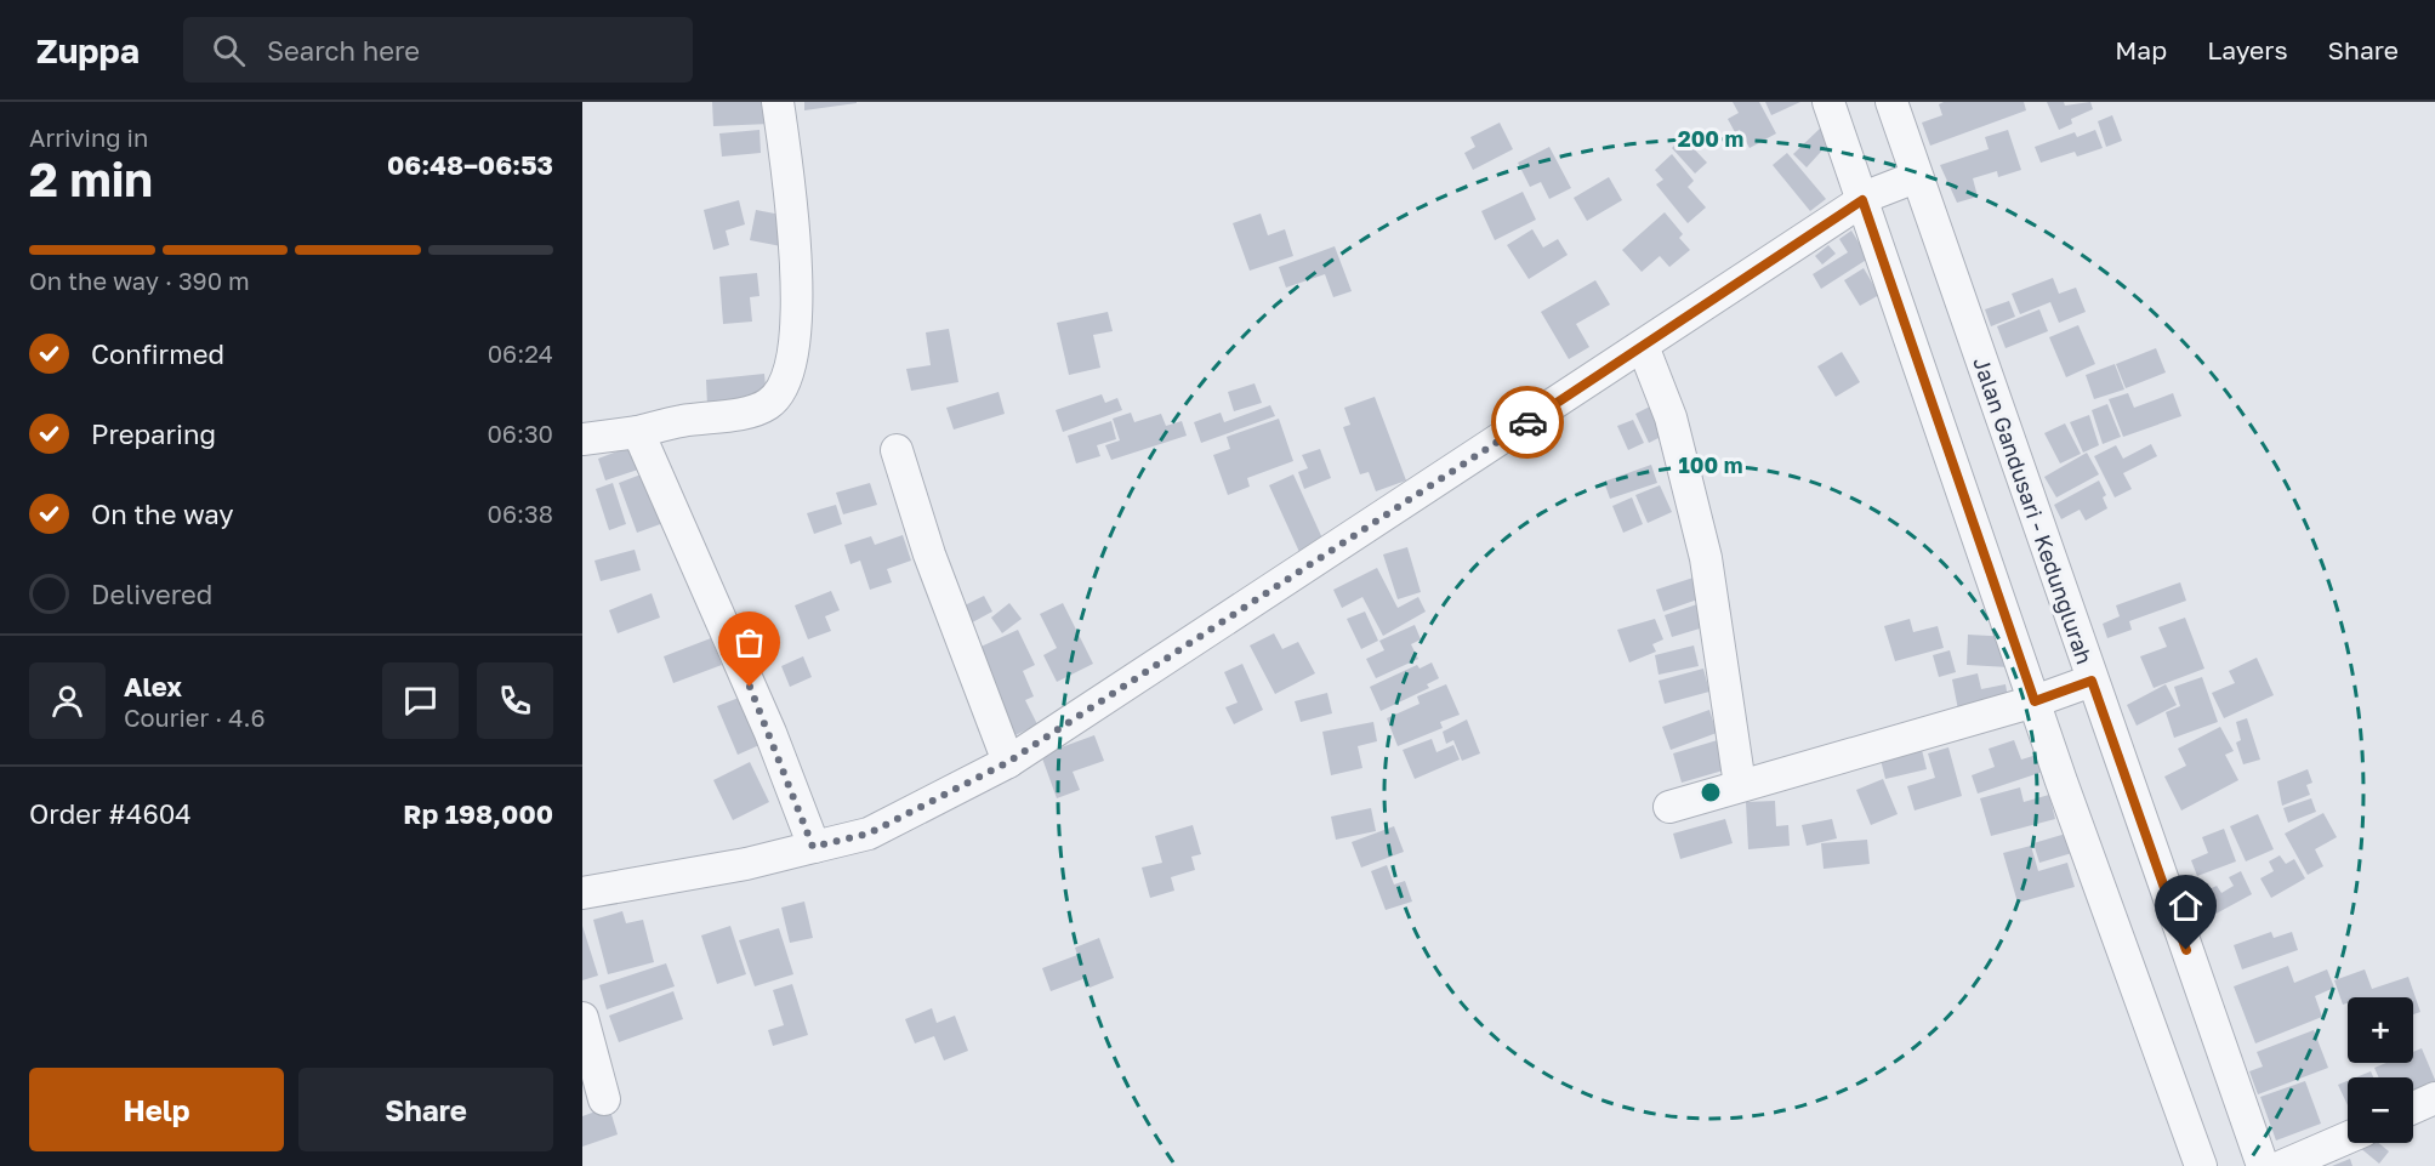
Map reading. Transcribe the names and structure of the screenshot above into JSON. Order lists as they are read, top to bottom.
{
  "streets": {
    "street": ["Jalan Gandusari - Kedunglurah"]
  },
  "page": {
    "header": "Zuppa",
    "search": "Search here",
    "nav": ["Map", "Layers", "Share"],
    "heading": ["2 min", "Arriving in", "06:48–06:53"],
    "panel": [
      "Alex",
      "Courier · 4.6",
      "Order #4604",
      "Rp 198,000"
    ],
    "bar": "On the way · 390 m",
    "list": [
      ["Confirmed", "06:24"],
      ["Preparing", "06:30"],
      ["On the way", "06:38"],
      "Delivered"
    ],
    "map_buttons": ["+", "−"],
    "buttons": ["Help", "Share"]
  },
  "rings": ["200 m", "100 m"]
}
